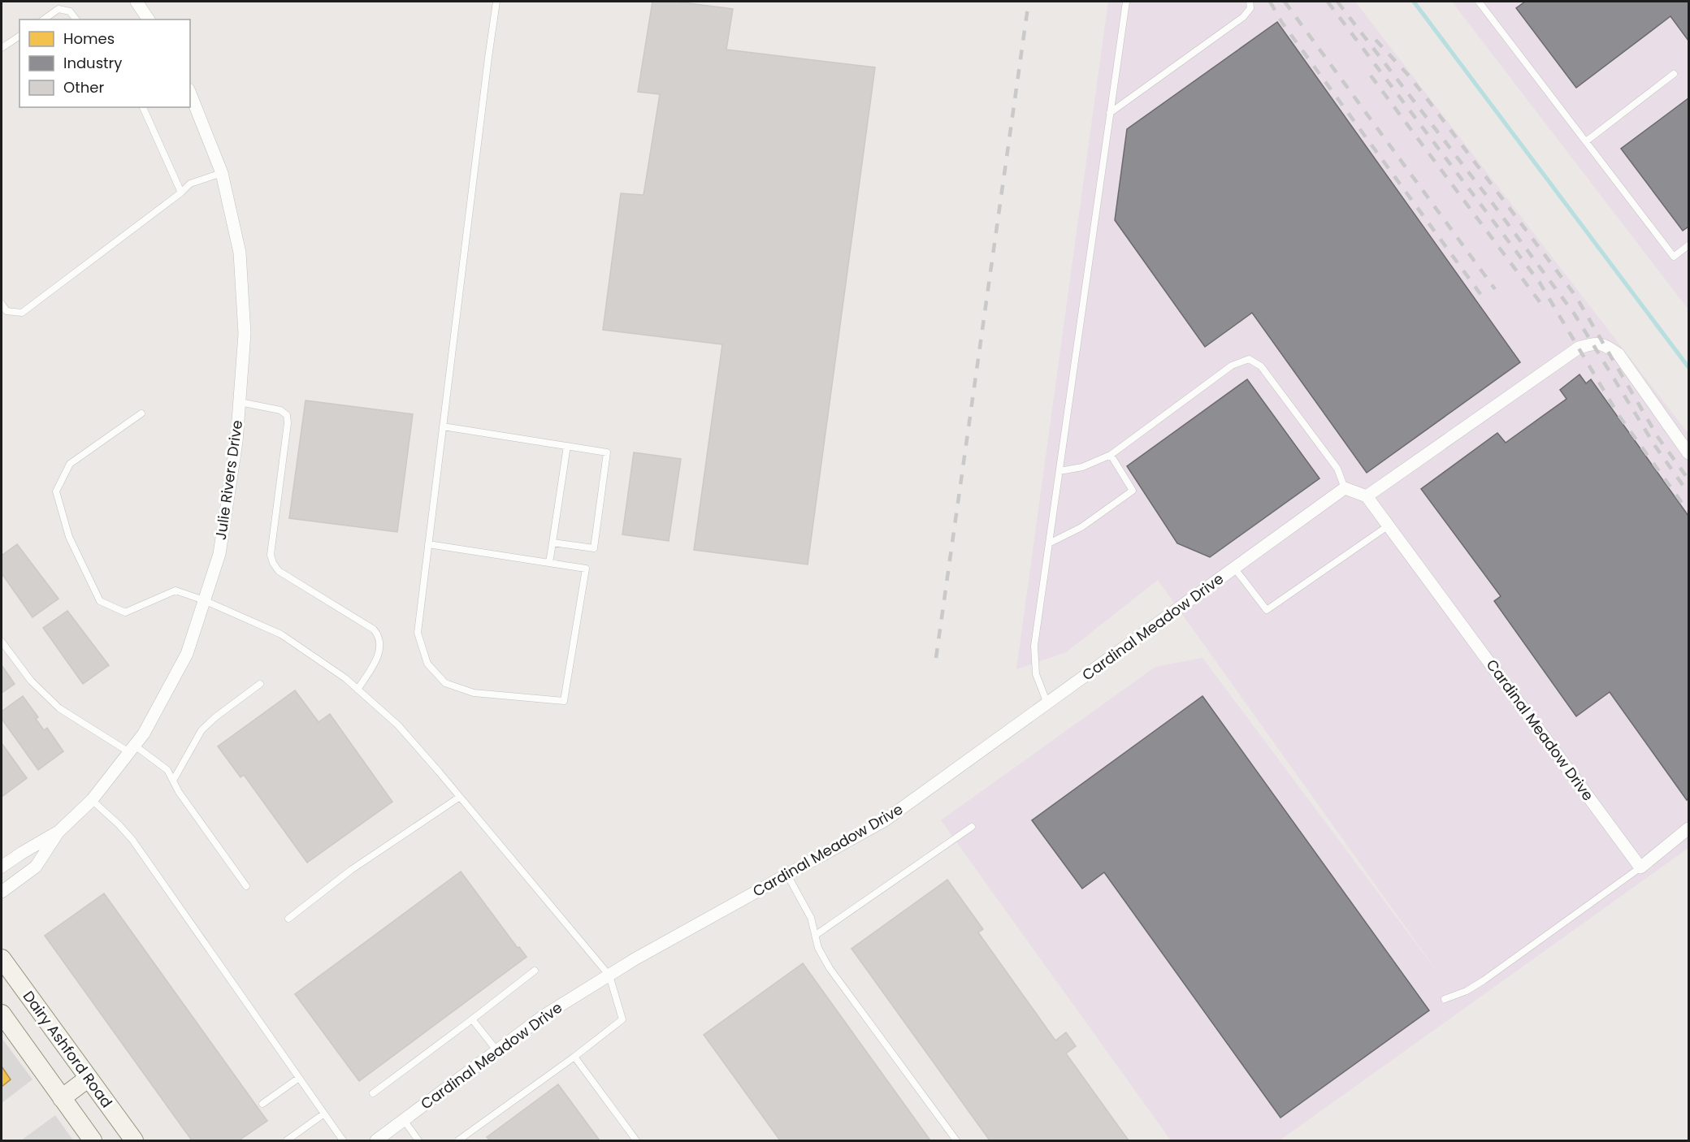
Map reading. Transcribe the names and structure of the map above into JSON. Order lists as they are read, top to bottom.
{
  "streets": {
    "main road": ["Dairy Ashford Road"],
    "street": ["Julie Rivers Drive", "Cardinal Meadow Drive"]
  },
  "legend": ["Homes", "Industry", "Other"]
}
